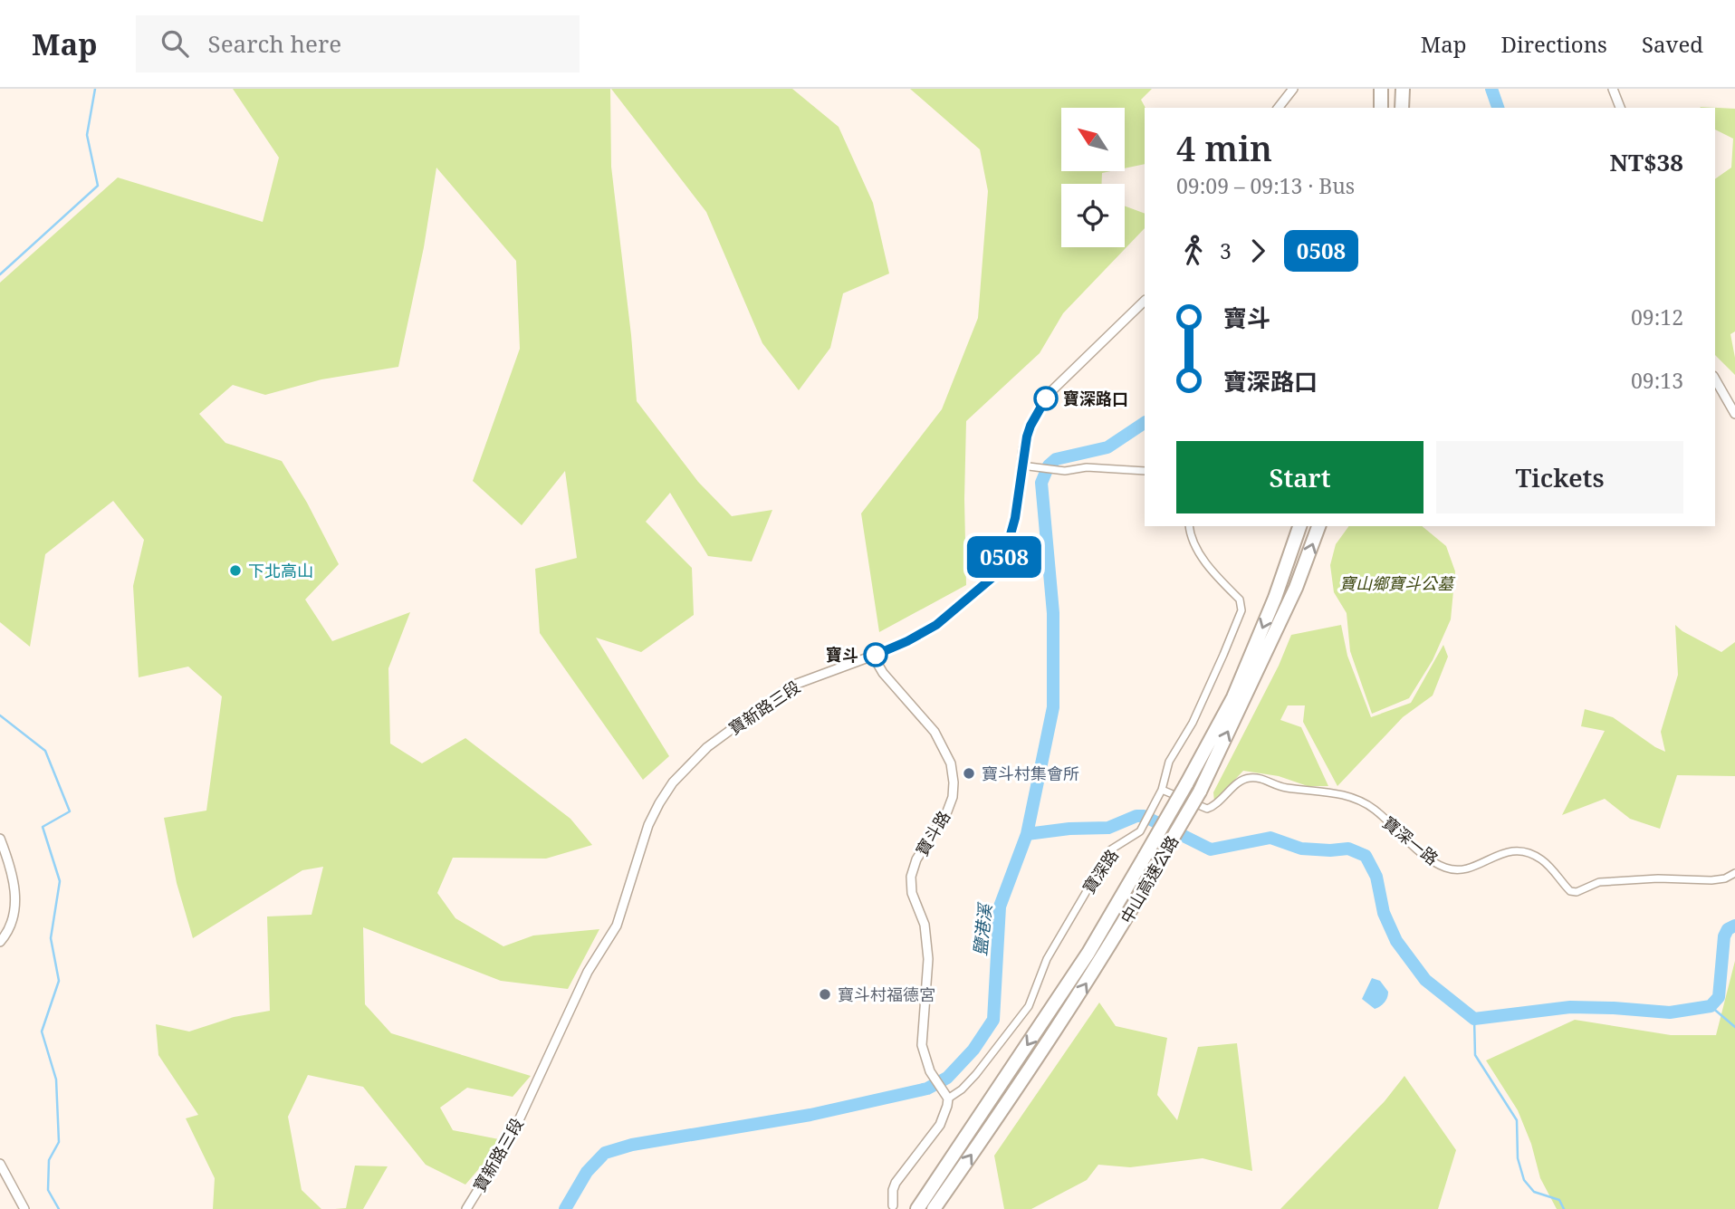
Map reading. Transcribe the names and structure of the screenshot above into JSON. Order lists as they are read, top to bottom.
{
  "streets": {
    "highway": ["中山高速公路"],
    "street": [
      "寶新路三段",
      "寶斗路",
      "寶深一路",
      "寶深路"
    ]
  },
  "crossings": [
    ["寶新路三段", "寶斗路"],
    ["寶斗路", "寶深路"],
    ["寶深一路", "寶深路"]
  ],
  "water": ["鹽港溪"],
  "parks": ["寶山鄉寶斗公墓"],
  "places": [
    "寶深路口",
    "下北高山",
    "寶斗",
    "寶斗村集會所",
    "寶斗村福德宮"
  ],
  "lines": ["bus line 0508"],
  "north": "top left",
  "page": {
    "header": "Map",
    "search": "Search here",
    "nav": ["Map", "Directions", "Saved"],
    "on_map": "0508",
    "heading": ["4 min", "09:09 – 09:13 · Bus", "NT$38"],
    "legs": ["3", "0508"],
    "list": [
      {
        "name": "寶斗",
        "value": "09:12"
      },
      {
        "name": "寶深路口",
        "value": "09:13"
      }
    ],
    "buttons": ["Start", "Tickets"]
  }
}
